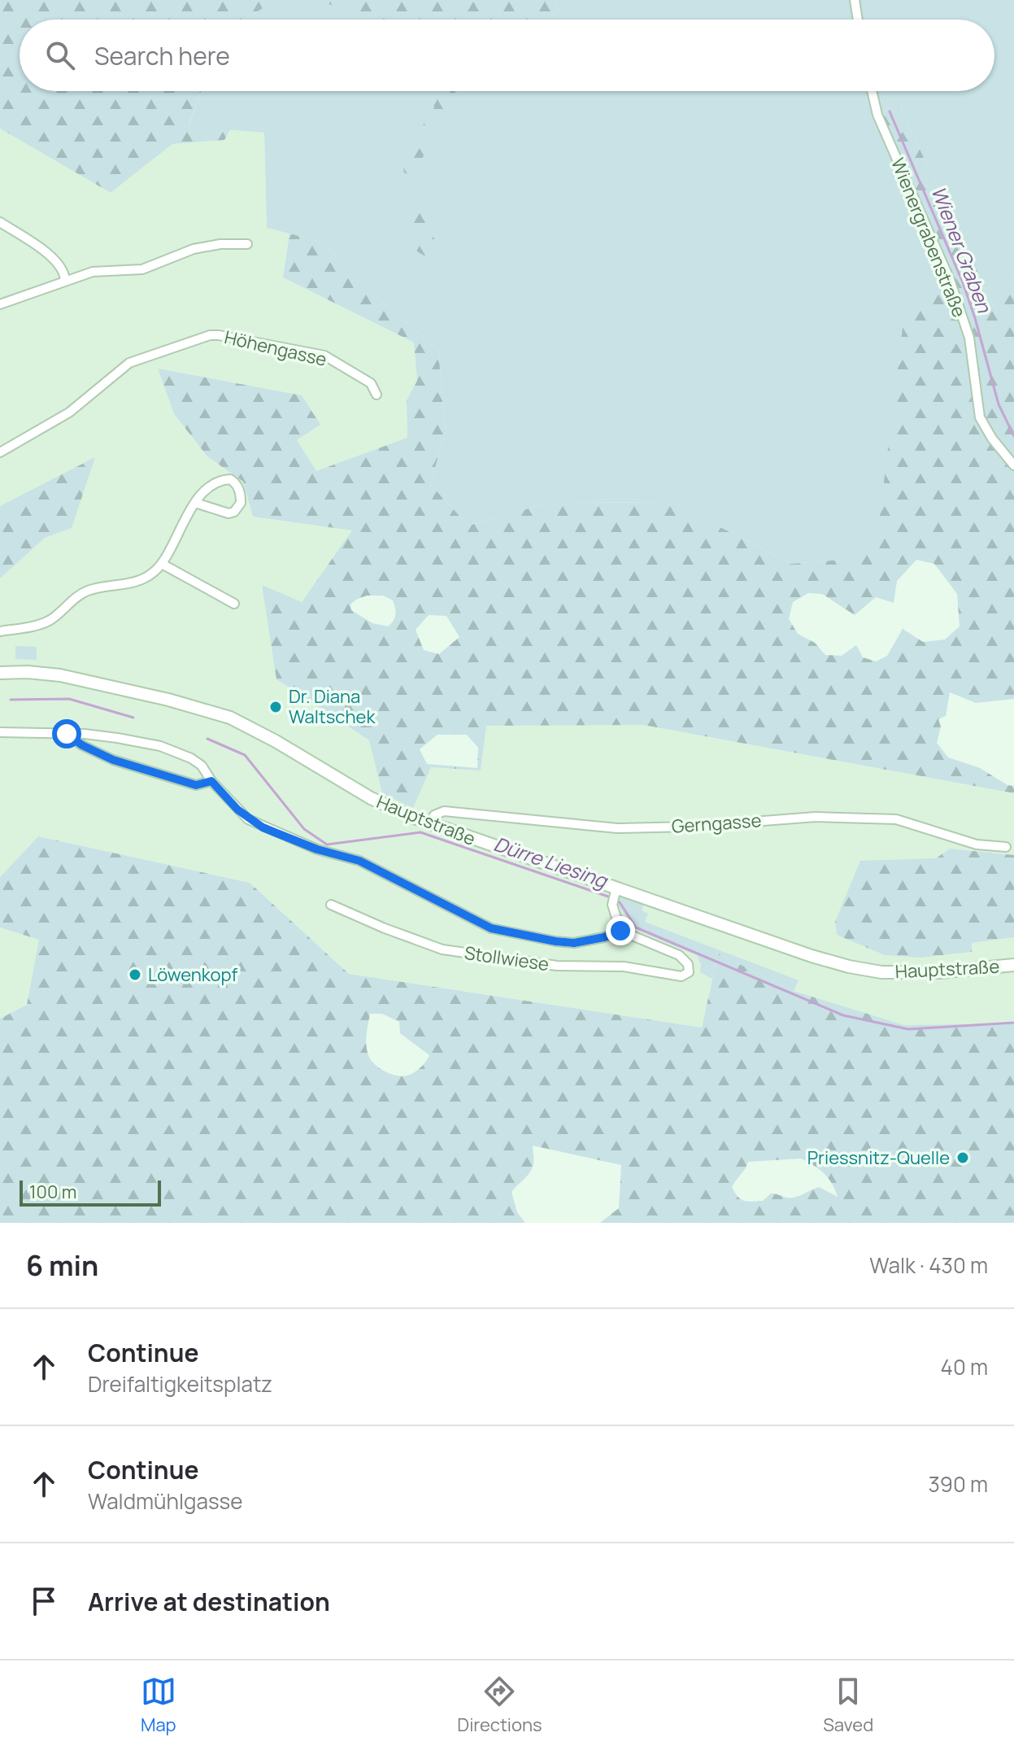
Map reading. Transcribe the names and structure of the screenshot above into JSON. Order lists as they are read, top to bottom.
{
  "streets": {
    "main road": ["Hauptstraße"],
    "street": [
      "Wienergrabenstraße",
      "Höhengasse",
      "Gerngasse",
      "Stollwiese"
    ]
  },
  "crossings": [
    ["Hauptstraße", "Gerngasse"]
  ],
  "water": ["Wiener Graben", "Dürre Liesing"],
  "places": ["Dr. Diana Waltschek", "Löwenkopf", "Priessnitz-Quelle"],
  "scale_bar": "100 m",
  "page": {
    "search": "Search here",
    "scale": "100 m",
    "heading": ["6 min", "Walk · 430 m"],
    "list": [
      ["Continue", "Dreifaltigkeitsplatz", "40 m"],
      ["Continue", "Waldmühlgasse", "390 m"],
      "Arrive at destination"
    ],
    "nav": ["Map", "Directions", "Saved"]
  }
}
